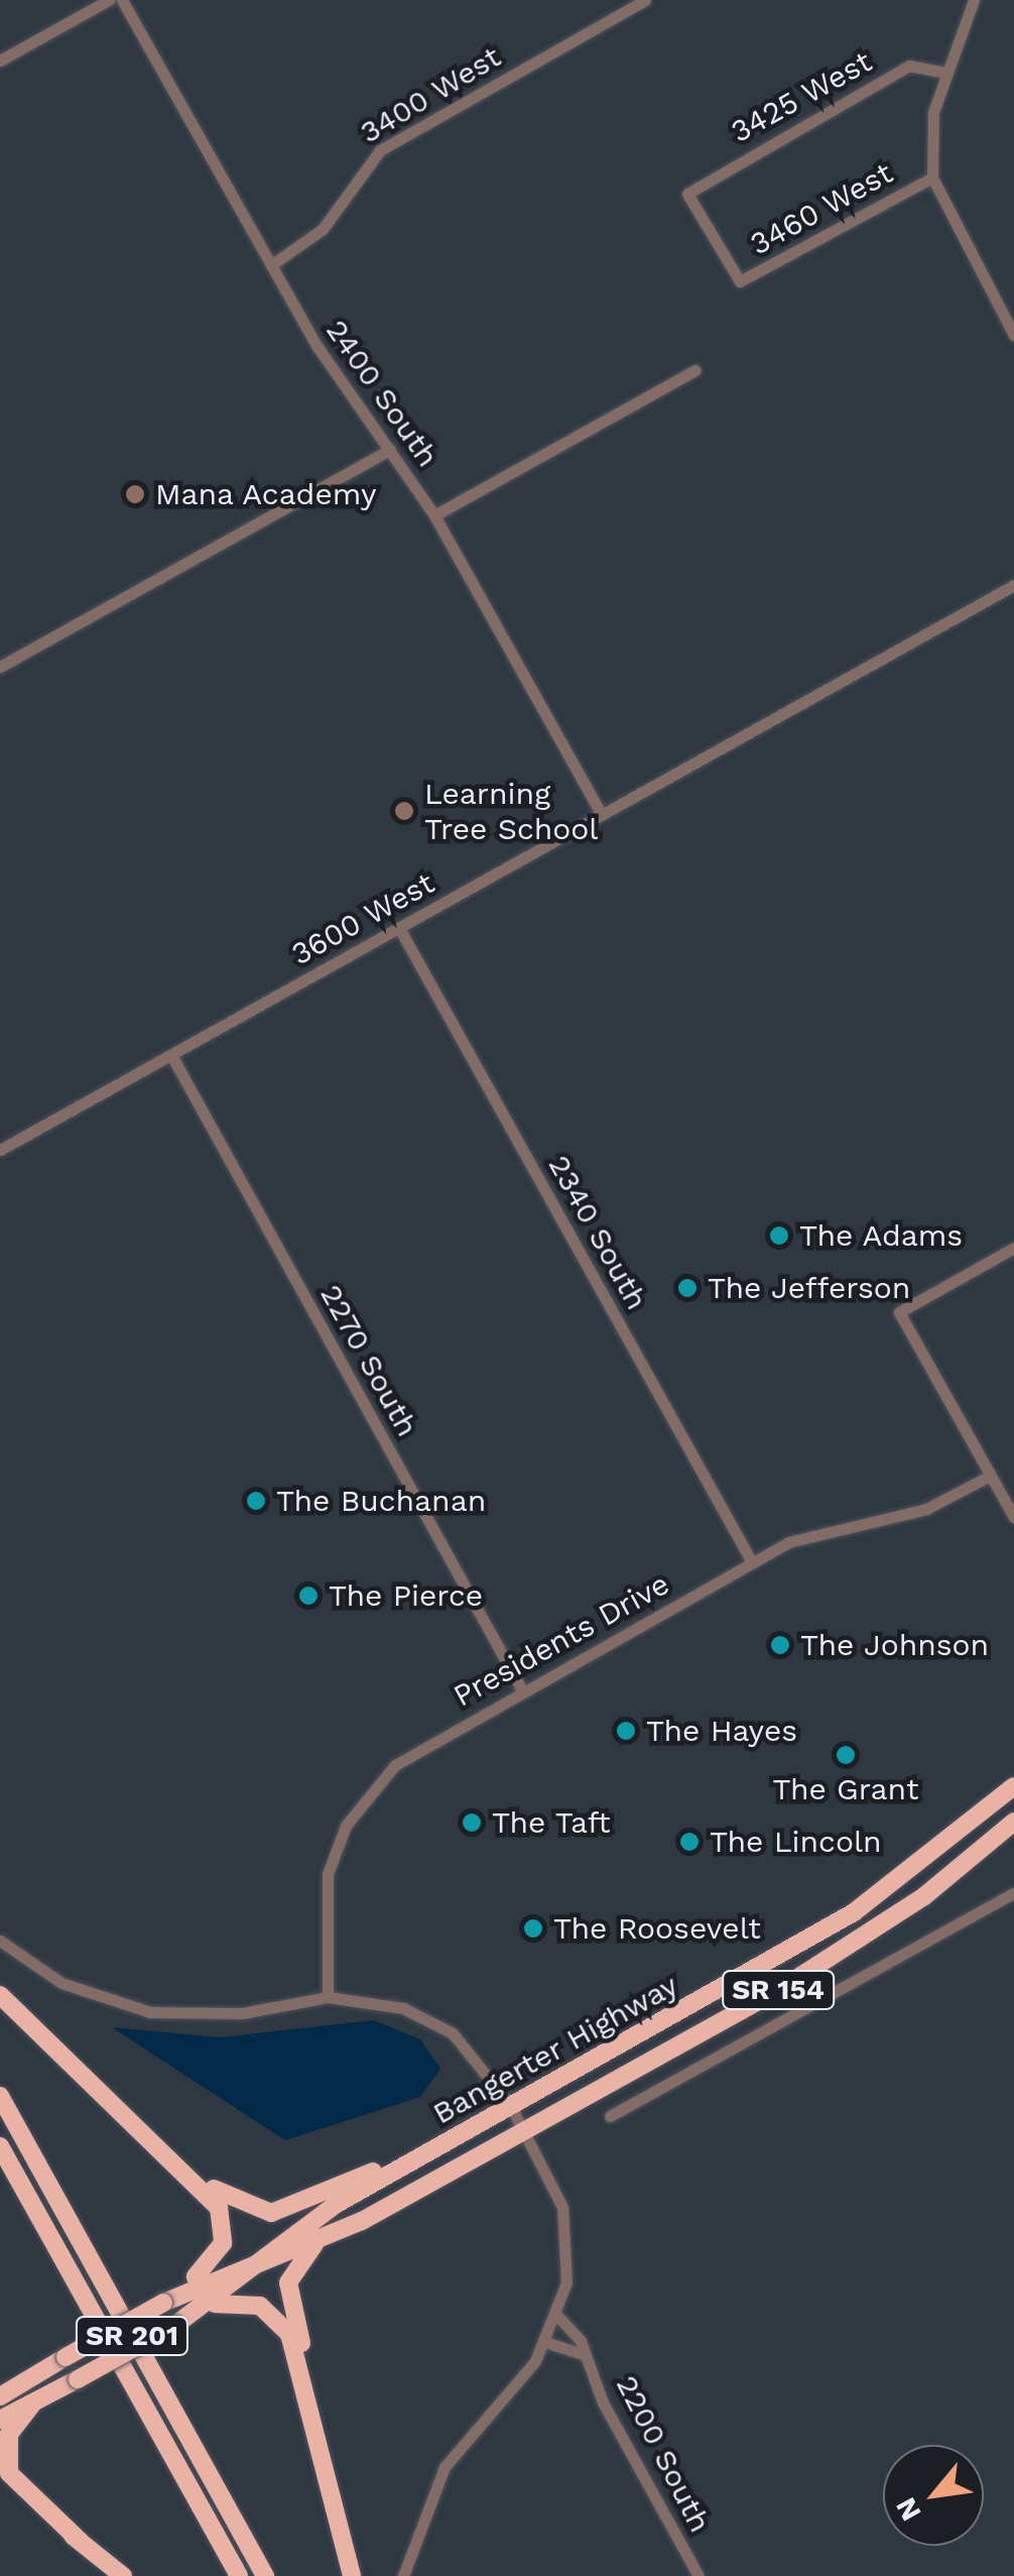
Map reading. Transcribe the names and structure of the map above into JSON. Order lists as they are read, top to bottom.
{
  "streets": {
    "highway": ["SR 154", "Bangerter Highway", "SR 201"],
    "street": [
      "3400 West",
      "3425 West",
      "3460 West",
      "2400 South",
      "3600 West",
      "2340 South",
      "2270 South",
      "Presidents Drive",
      "2200 South"
    ]
  },
  "crossings": [
    ["3400 West", "2400 South"],
    ["3425 West", "3460 West"],
    ["2400 South", "3600 West"],
    ["3600 West", "2340 South"],
    ["3600 West", "2270 South"],
    ["2340 South", "Presidents Drive"],
    ["2270 South", "Presidents Drive"]
  ],
  "places": [
    "Mana Academy",
    "Learning Tree School",
    "The Adams",
    "The Jefferson",
    "The Buchanan",
    "The Pierce",
    "The Johnson",
    "The Hayes",
    "The Grant",
    "The Taft",
    "The Lincoln",
    "The Roosevelt"
  ],
  "north": "bottom left"
}
